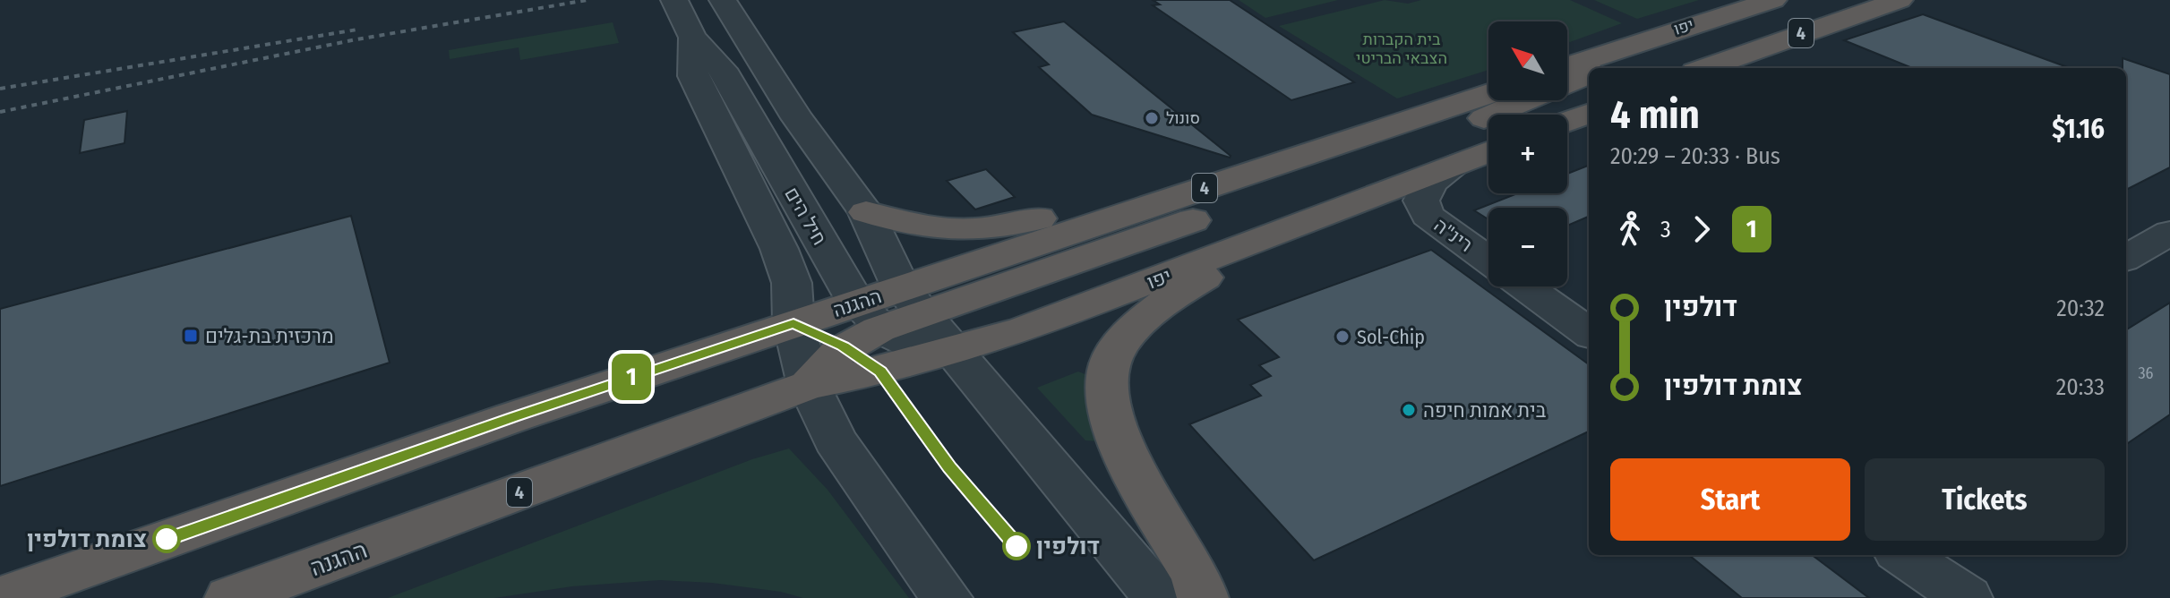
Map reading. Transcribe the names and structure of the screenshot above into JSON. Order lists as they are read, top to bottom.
{
  "streets": {
    "highway": ["יפו", "4", "ההגנה"],
    "street": ["חיל הים", "רינ\"ה"]
  },
  "crossings": [
    ["יפו", "חיל הים"],
    ["יפו", "רינ\"ה"],
    ["יפו", "ההגנה"],
    ["חיל הים", "ההגנה"]
  ],
  "parks": ["בית הקברות הצבאי הבריטי"],
  "places": {
    "other": [
      "סונול",
      "Sol-Chip",
      "בית אמות חיפה",
      "צומת דולפין",
      "דולפין"
    ],
    "transit": ["מרכזית בת-גלים"]
  },
  "lines": ["bus line 1"],
  "house_numbers": ["36"],
  "north": "top left",
  "page": {
    "on_map": "1",
    "map_buttons": ["+", "−"],
    "heading": ["4 min", "20:29 – 20:33 · Bus", "$1.16"],
    "legs": ["3", "1"],
    "list": [
      {
        "name": "דולפין",
        "value": "20:32"
      },
      {
        "name": "צומת דולפין",
        "value": "20:33"
      }
    ],
    "buttons": ["Start", "Tickets"]
  }
}
